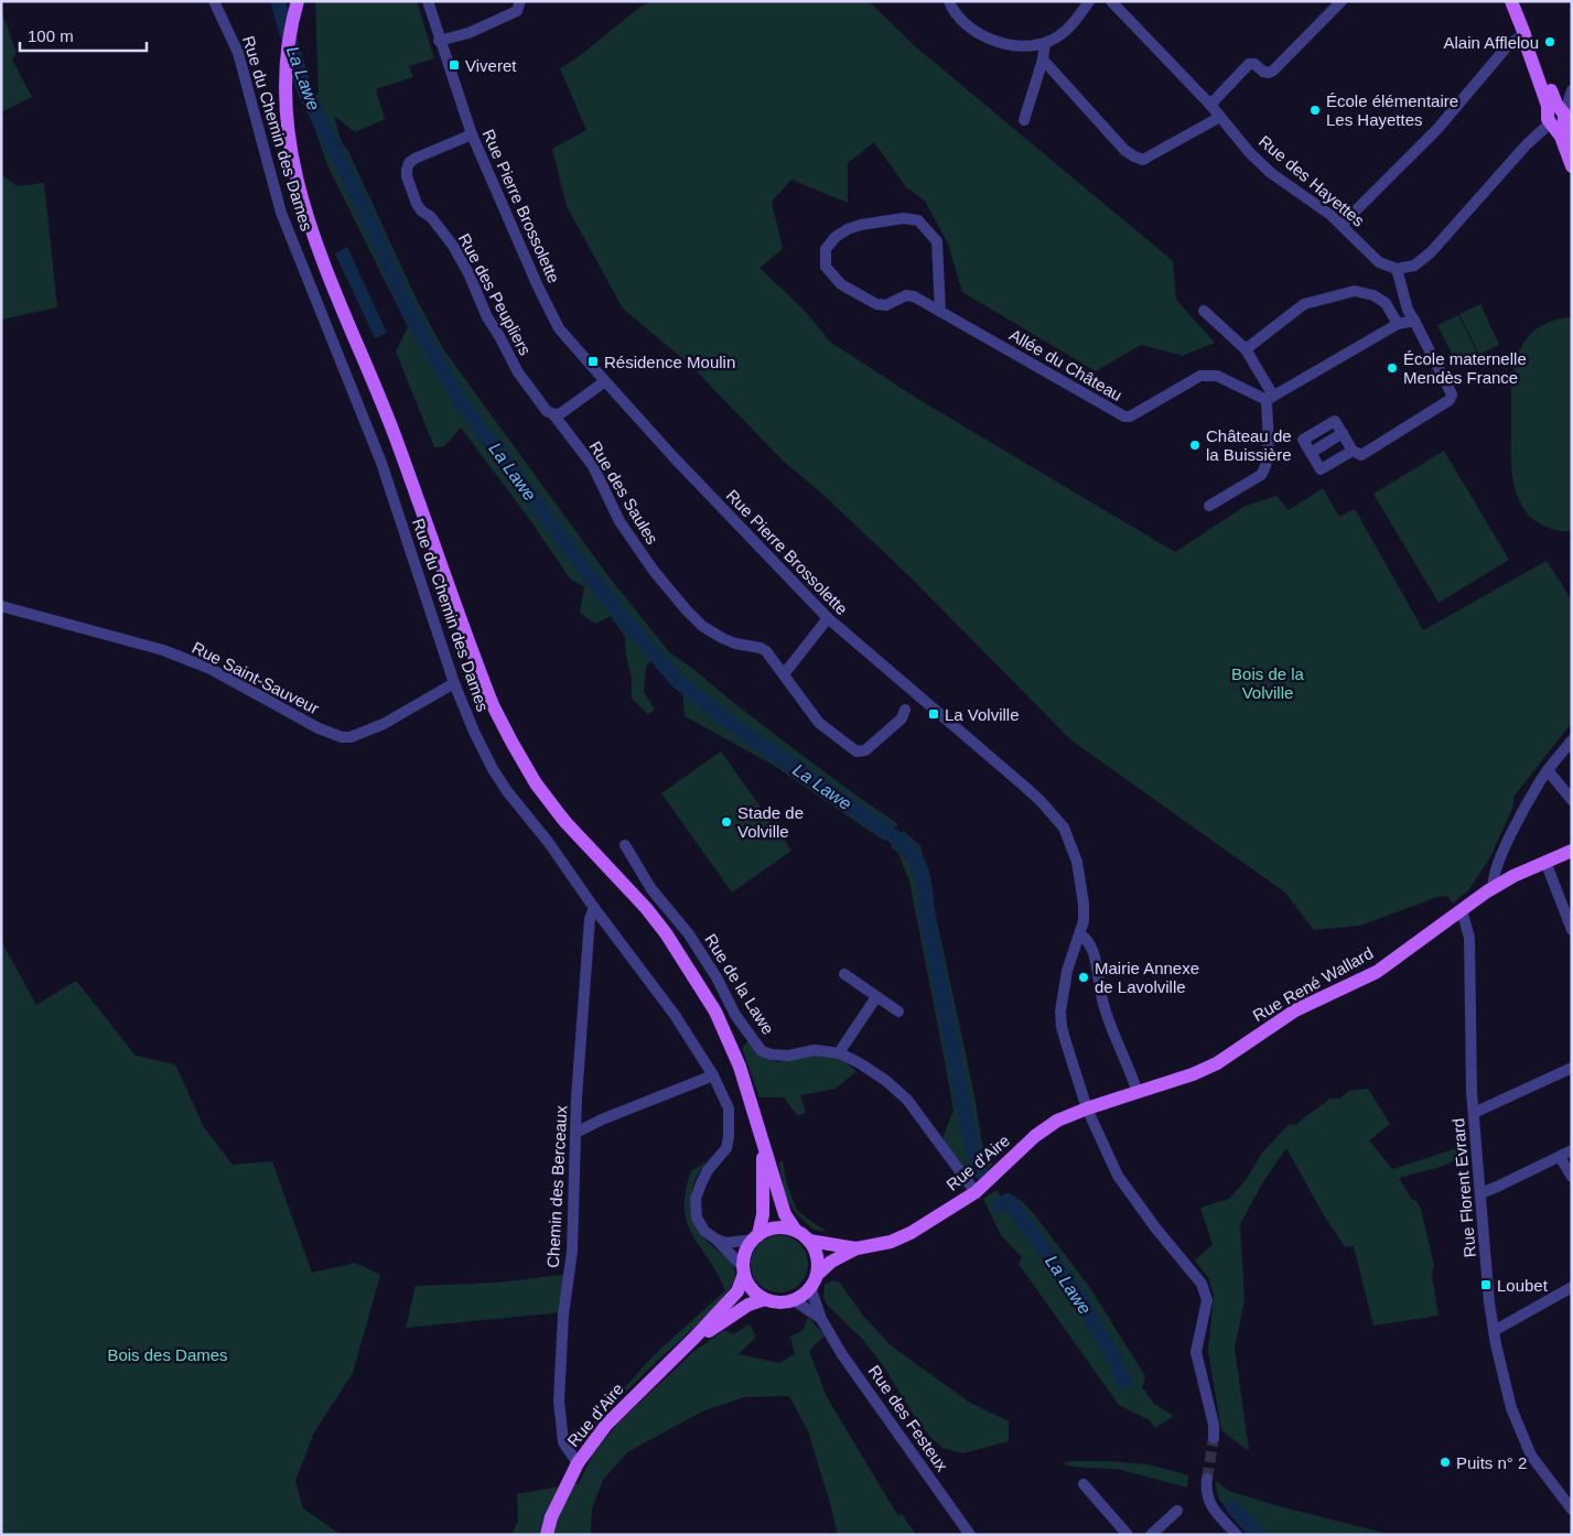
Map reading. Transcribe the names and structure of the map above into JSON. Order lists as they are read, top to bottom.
{
  "streets": {
    "main road": ["Rue René Wallard", "Rue d'Aire"],
    "street": [
      "Rue du Chemin des Dames",
      "Rue des Hayettes",
      "Rue Pierre Brossolette",
      "Rue des Peupliers",
      "Allée du Château",
      "Rue des Saules",
      "Rue Saint-Sauveur",
      "Rue de la Lawe",
      "Chemin des Berceaux",
      "Rue Florent Evrard",
      "Rue des Festeux"
    ]
  },
  "crossings": [
    ["Rue du Chemin des Dames", "Rue Saint-Sauveur"],
    ["Rue du Chemin des Dames", "Rue d'Aire"],
    ["Rue du Chemin des Dames", "Chemin des Berceaux"],
    ["Rue du Chemin des Dames", "Rue des Festeux"],
    ["Rue Pierre Brossolette", "Rue des Peupliers"],
    ["Rue Pierre Brossolette", "Rue René Wallard"],
    ["Rue des Peupliers", "Rue des Saules"],
    ["Rue de la Lawe", "Rue d'Aire"],
    ["Rue René Wallard", "Rue d'Aire"],
    ["Rue René Wallard", "Rue Florent Evrard"],
    ["Rue d'Aire", "Chemin des Berceaux"],
    ["Rue d'Aire", "Rue des Festeux"]
  ],
  "water": ["La Lawe"],
  "parks": ["Bois de la Volville", "Bois des Dames"],
  "places": {
    "other": [
      "Alain Afflelou",
      "École élémentaire Les Hayettes",
      "École maternelle Mendès France",
      "Château de la Buissière",
      "Stade de Volville",
      "Mairie Annexe de Lavolville",
      "Puits n° 2"
    ],
    "transit": [
      "Viveret",
      "Résidence Moulin",
      "La Volville",
      "Loubet"
    ]
  },
  "scale_bar": "100 m"
}
